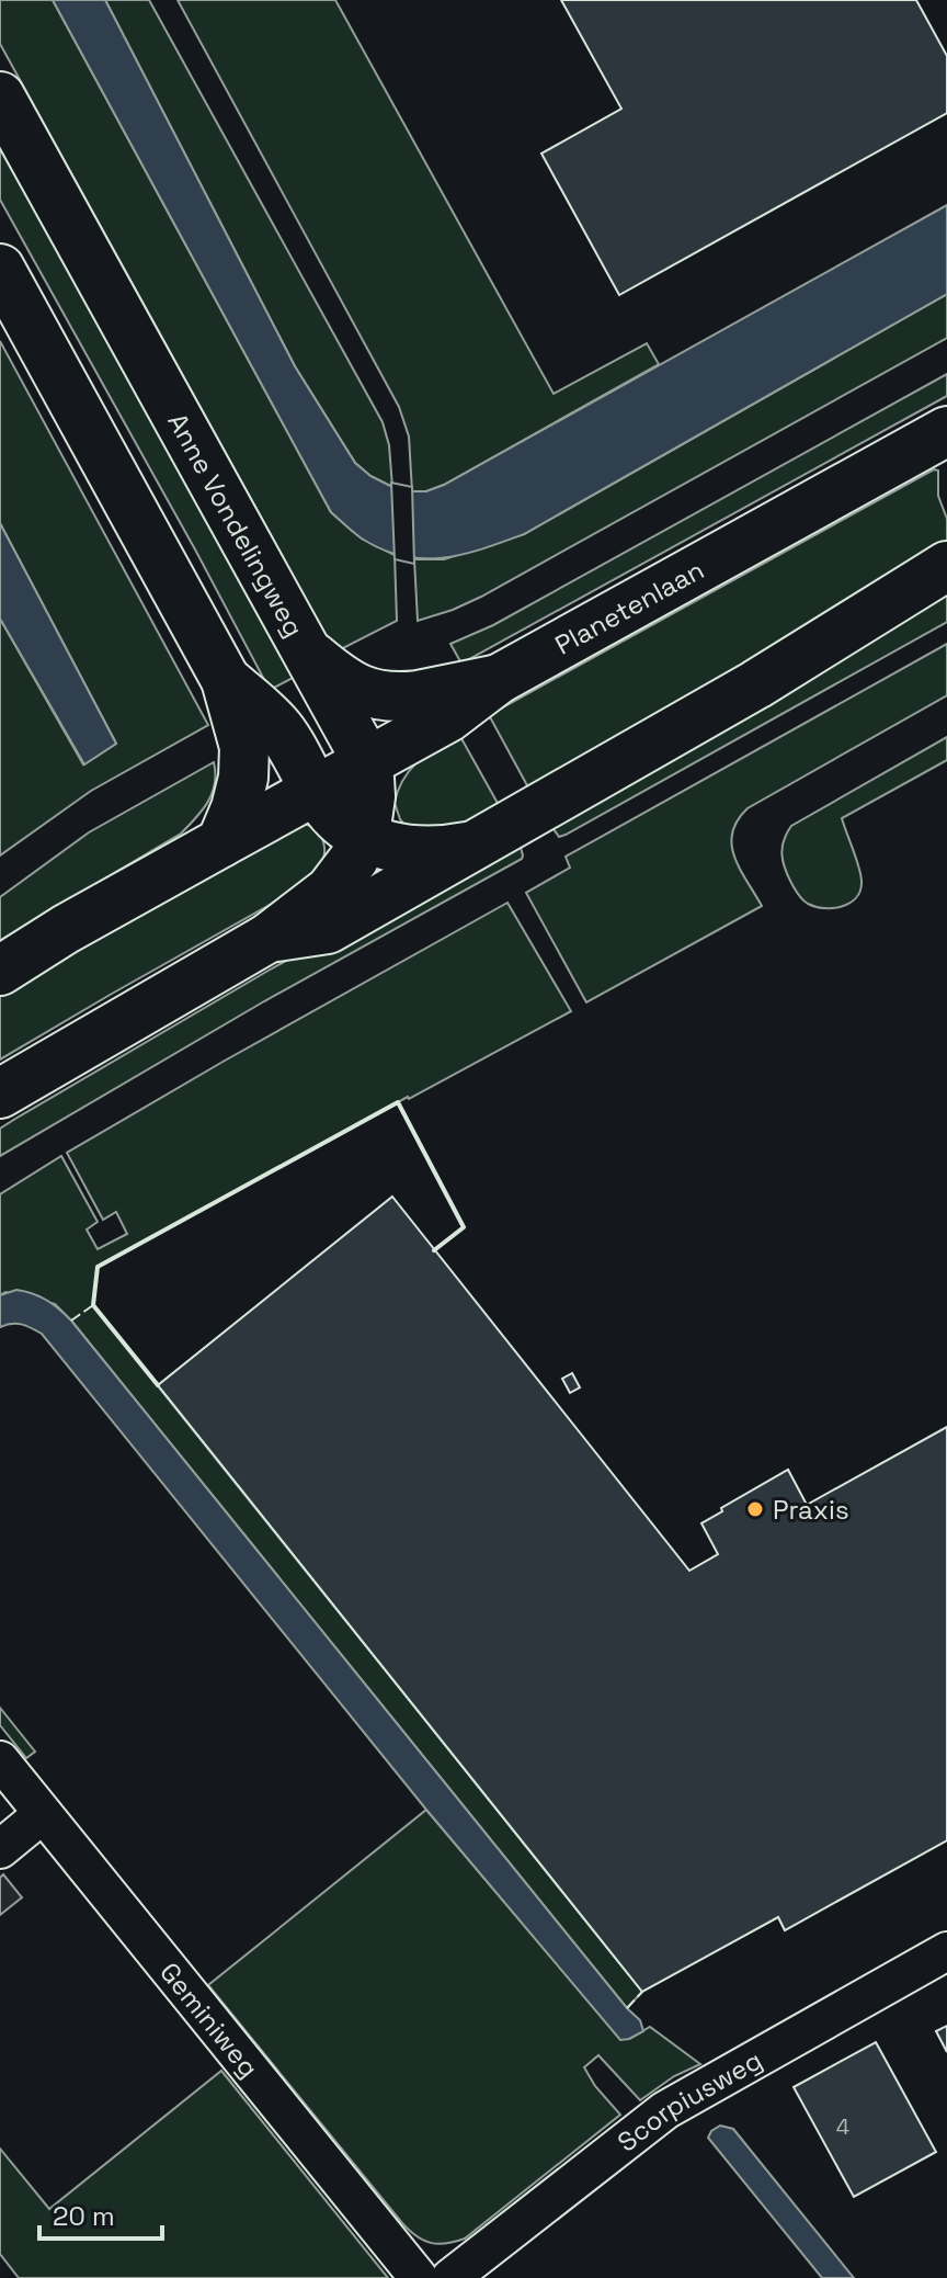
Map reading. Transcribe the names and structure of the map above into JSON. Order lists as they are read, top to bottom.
{
  "streets": {
    "main road": ["Anne Vondelingweg", "Planetenlaan"],
    "street": ["Geminiweg", "Scorpiusweg"]
  },
  "crossings": [
    ["Anne Vondelingweg", "Planetenlaan"]
  ],
  "places": ["Praxis"],
  "house_numbers": ["4"],
  "scale_bar": "20 m"
}
